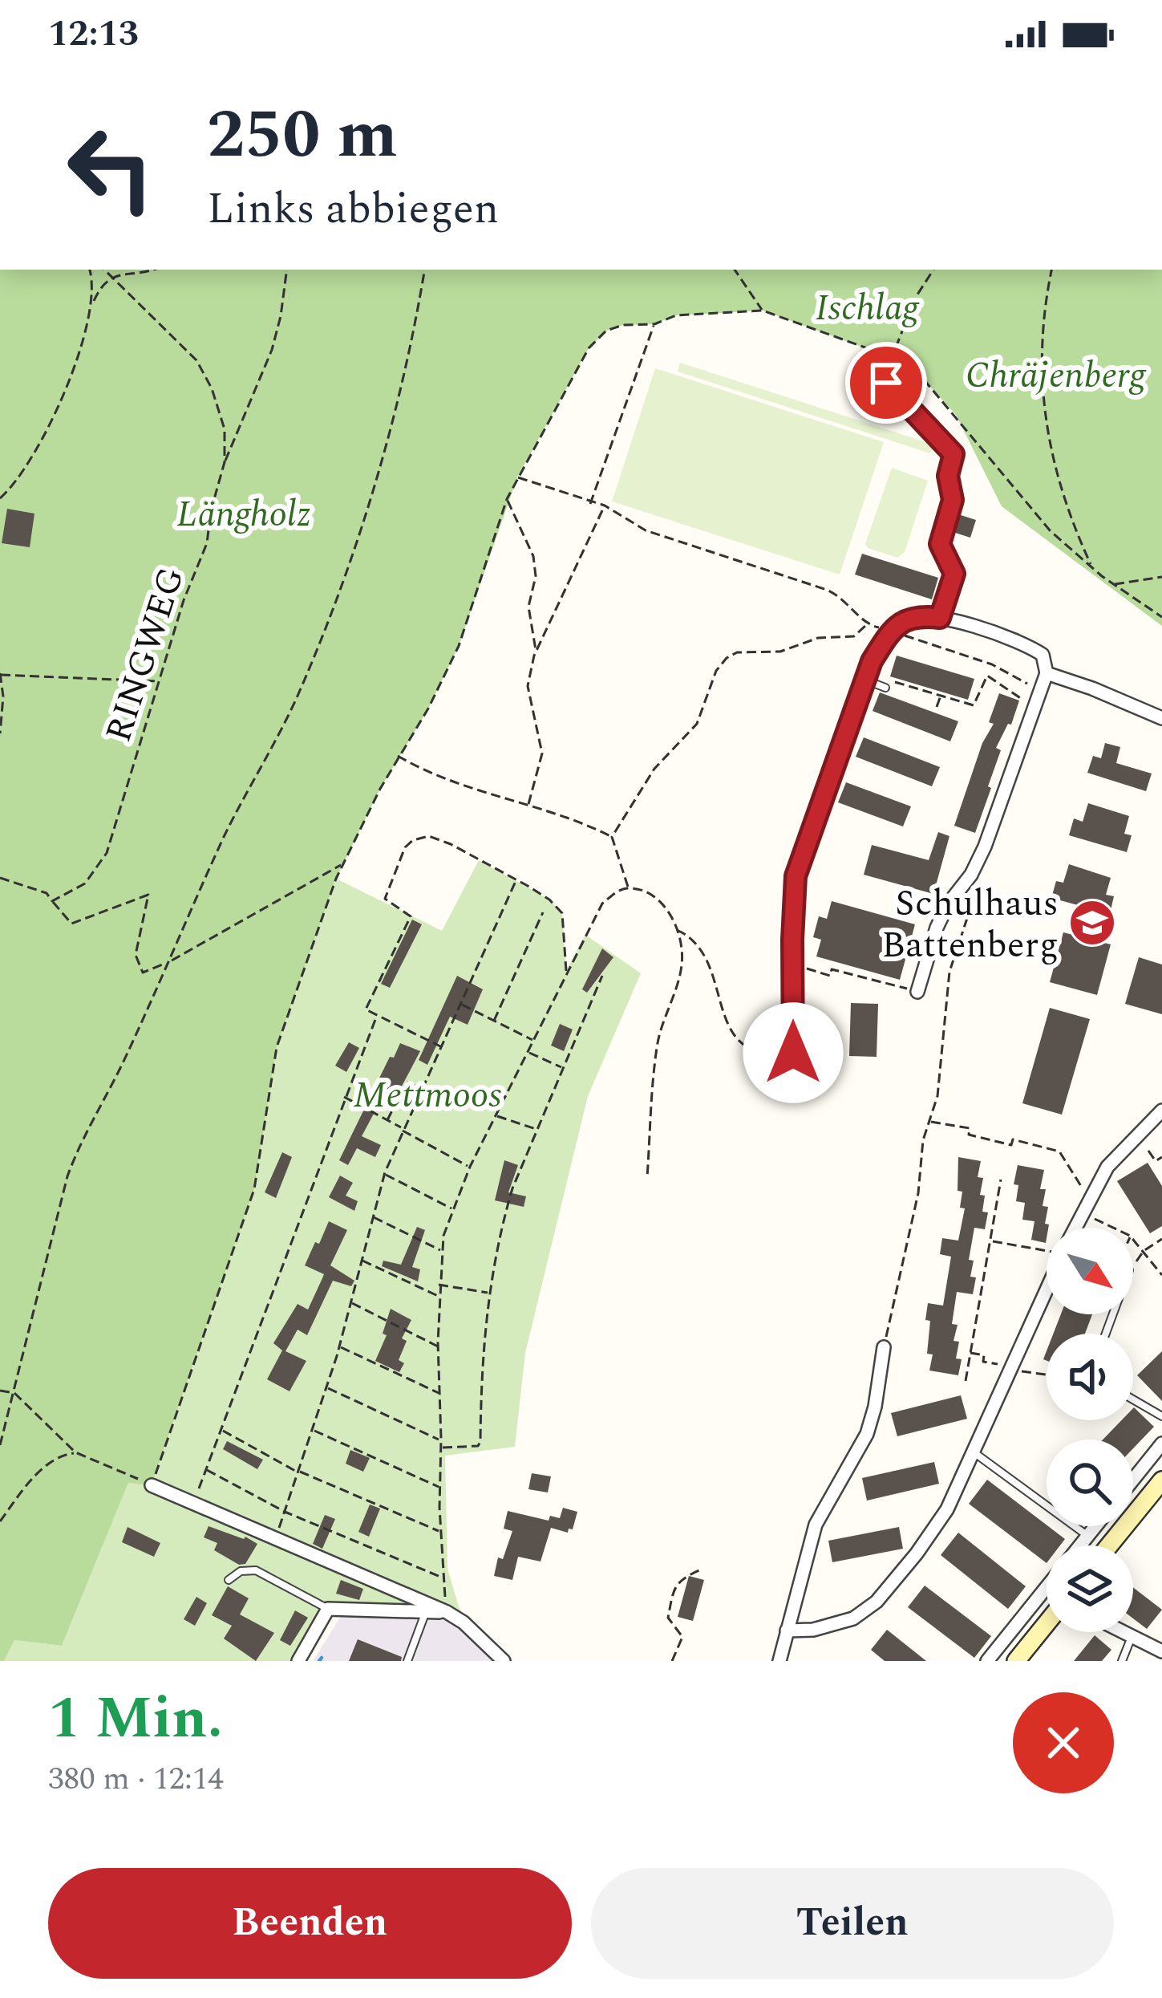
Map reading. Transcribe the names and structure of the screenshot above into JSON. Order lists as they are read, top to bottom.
{
  "streets": {
    "path": ["RINGWEG"]
  },
  "parks": [
    "Ischlag",
    "Chräjenberg",
    "Längholz",
    "Mettmoos"
  ],
  "places": {
    "school or university": ["Schulhaus Battenberg"]
  },
  "north": "bottom right",
  "page": {
    "status": "12:13",
    "turn": ["250 m", "Links abbiegen"],
    "heading": ["1 Min.", "380 m · 12:14"],
    "buttons": ["Beenden", "Teilen"]
  }
}
